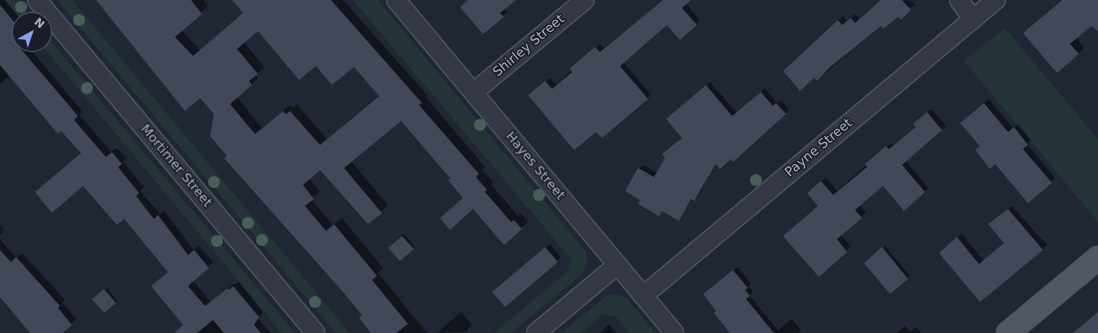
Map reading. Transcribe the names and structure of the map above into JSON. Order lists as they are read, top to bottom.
{
  "streets": {
    "street": [
      "Shirley Street",
      "Payne Street",
      "Mortimer Street",
      "Hayes Street"
    ]
  },
  "crossings": [
    ["Shirley Street", "Hayes Street"],
    ["Payne Street", "Hayes Street"]
  ],
  "north": "top right"
}
